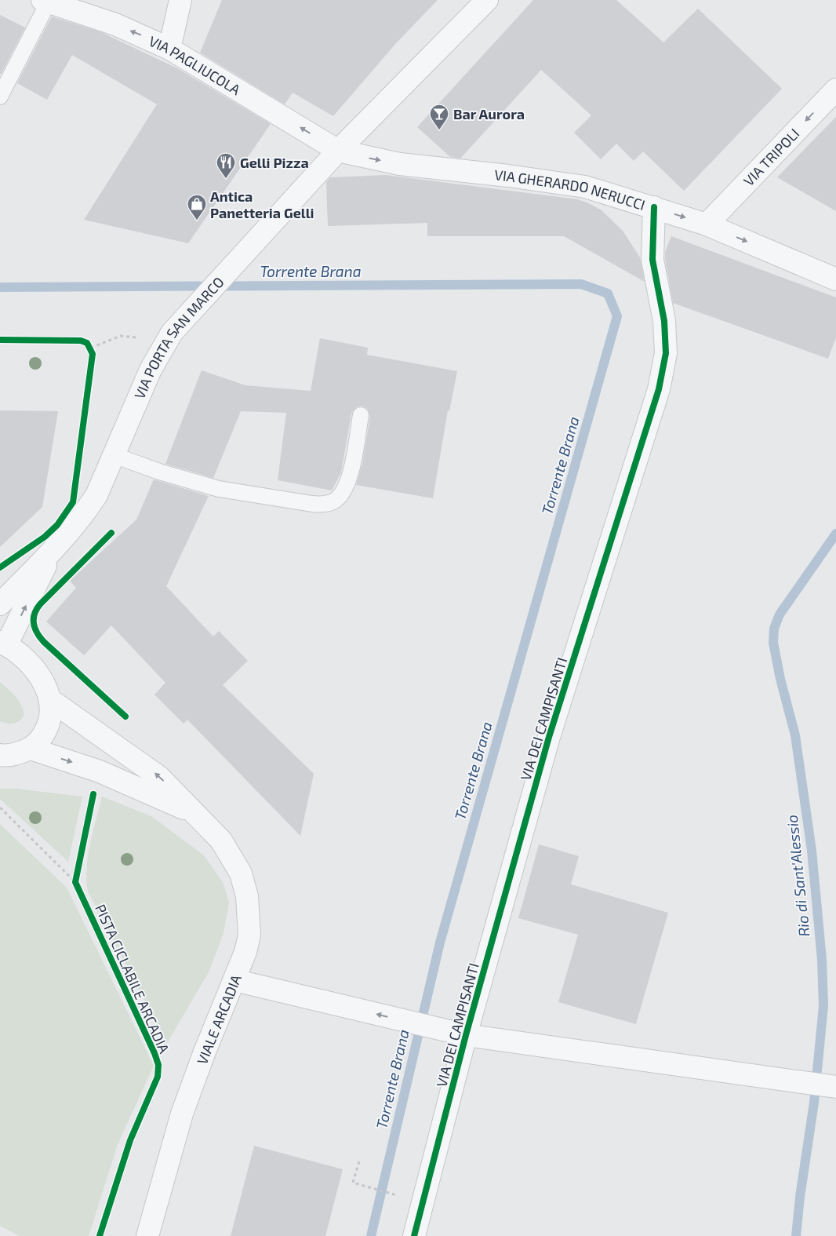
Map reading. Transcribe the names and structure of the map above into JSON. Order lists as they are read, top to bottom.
{
  "streets": {
    "street": [
      "VIA PAGLIUCOLA",
      "VIA TRIPOLI",
      "VIA GHERARDO NERUCCI",
      "VIA PORTA SAN MARCO",
      "VIA DEI CAMPISANTI",
      "VIALE ARCADIA"
    ],
    "cycle path": ["PISTA CICLABILE ARCADIA"]
  },
  "crossings": [
    ["VIA PAGLIUCOLA", "VIA GHERARDO NERUCCI"],
    ["VIA PAGLIUCOLA", "VIA PORTA SAN MARCO"],
    ["VIA TRIPOLI", "VIA GHERARDO NERUCCI"],
    ["VIA GHERARDO NERUCCI", "VIA PORTA SAN MARCO"],
    ["VIA GHERARDO NERUCCI", "VIA DEI CAMPISANTI"]
  ],
  "one_way": ["VIA PAGLIUCOLA", "VIA TRIPOLI", "VIA GHERARDO NERUCCI"],
  "water": ["Torrente Brana", "Rio di Sant'Alessio"],
  "places": {
    "bar": ["Bar Aurora"],
    "restaurant": ["Gelli Pizza"],
    "shop": ["Antica Panetteria Gelli"]
  }
}
